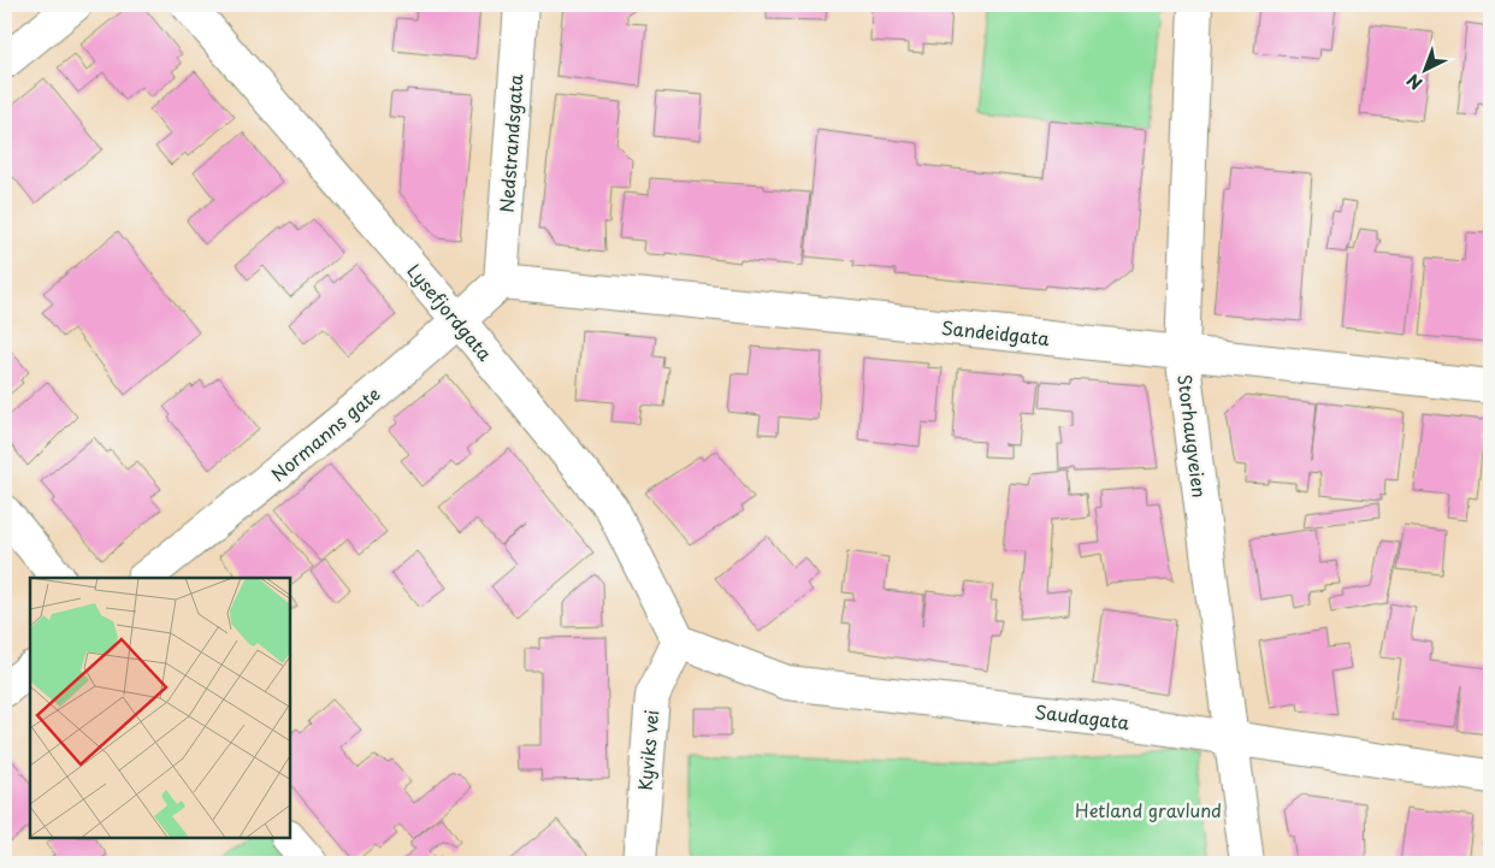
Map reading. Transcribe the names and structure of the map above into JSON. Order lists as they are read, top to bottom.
{
  "streets": {
    "street": [
      "Nedstrandsgata",
      "Lysefjordgata",
      "Sandeidgata",
      "Normanns gate",
      "Storhaugveien",
      "Saudagata",
      "Kyviks vei"
    ]
  },
  "crossings": [
    ["Nedstrandsgata", "Sandeidgata"],
    ["Nedstrandsgata", "Normanns gate"],
    ["Lysefjordgata", "Normanns gate"],
    ["Lysefjordgata", "Saudagata"],
    ["Lysefjordgata", "Kyviks vei"],
    ["Sandeidgata", "Normanns gate"],
    ["Sandeidgata", "Storhaugveien"],
    ["Storhaugveien", "Saudagata"],
    ["Saudagata", "Kyviks vei"]
  ],
  "parks": ["Hetland gravlund"],
  "north": "bottom left"
}
